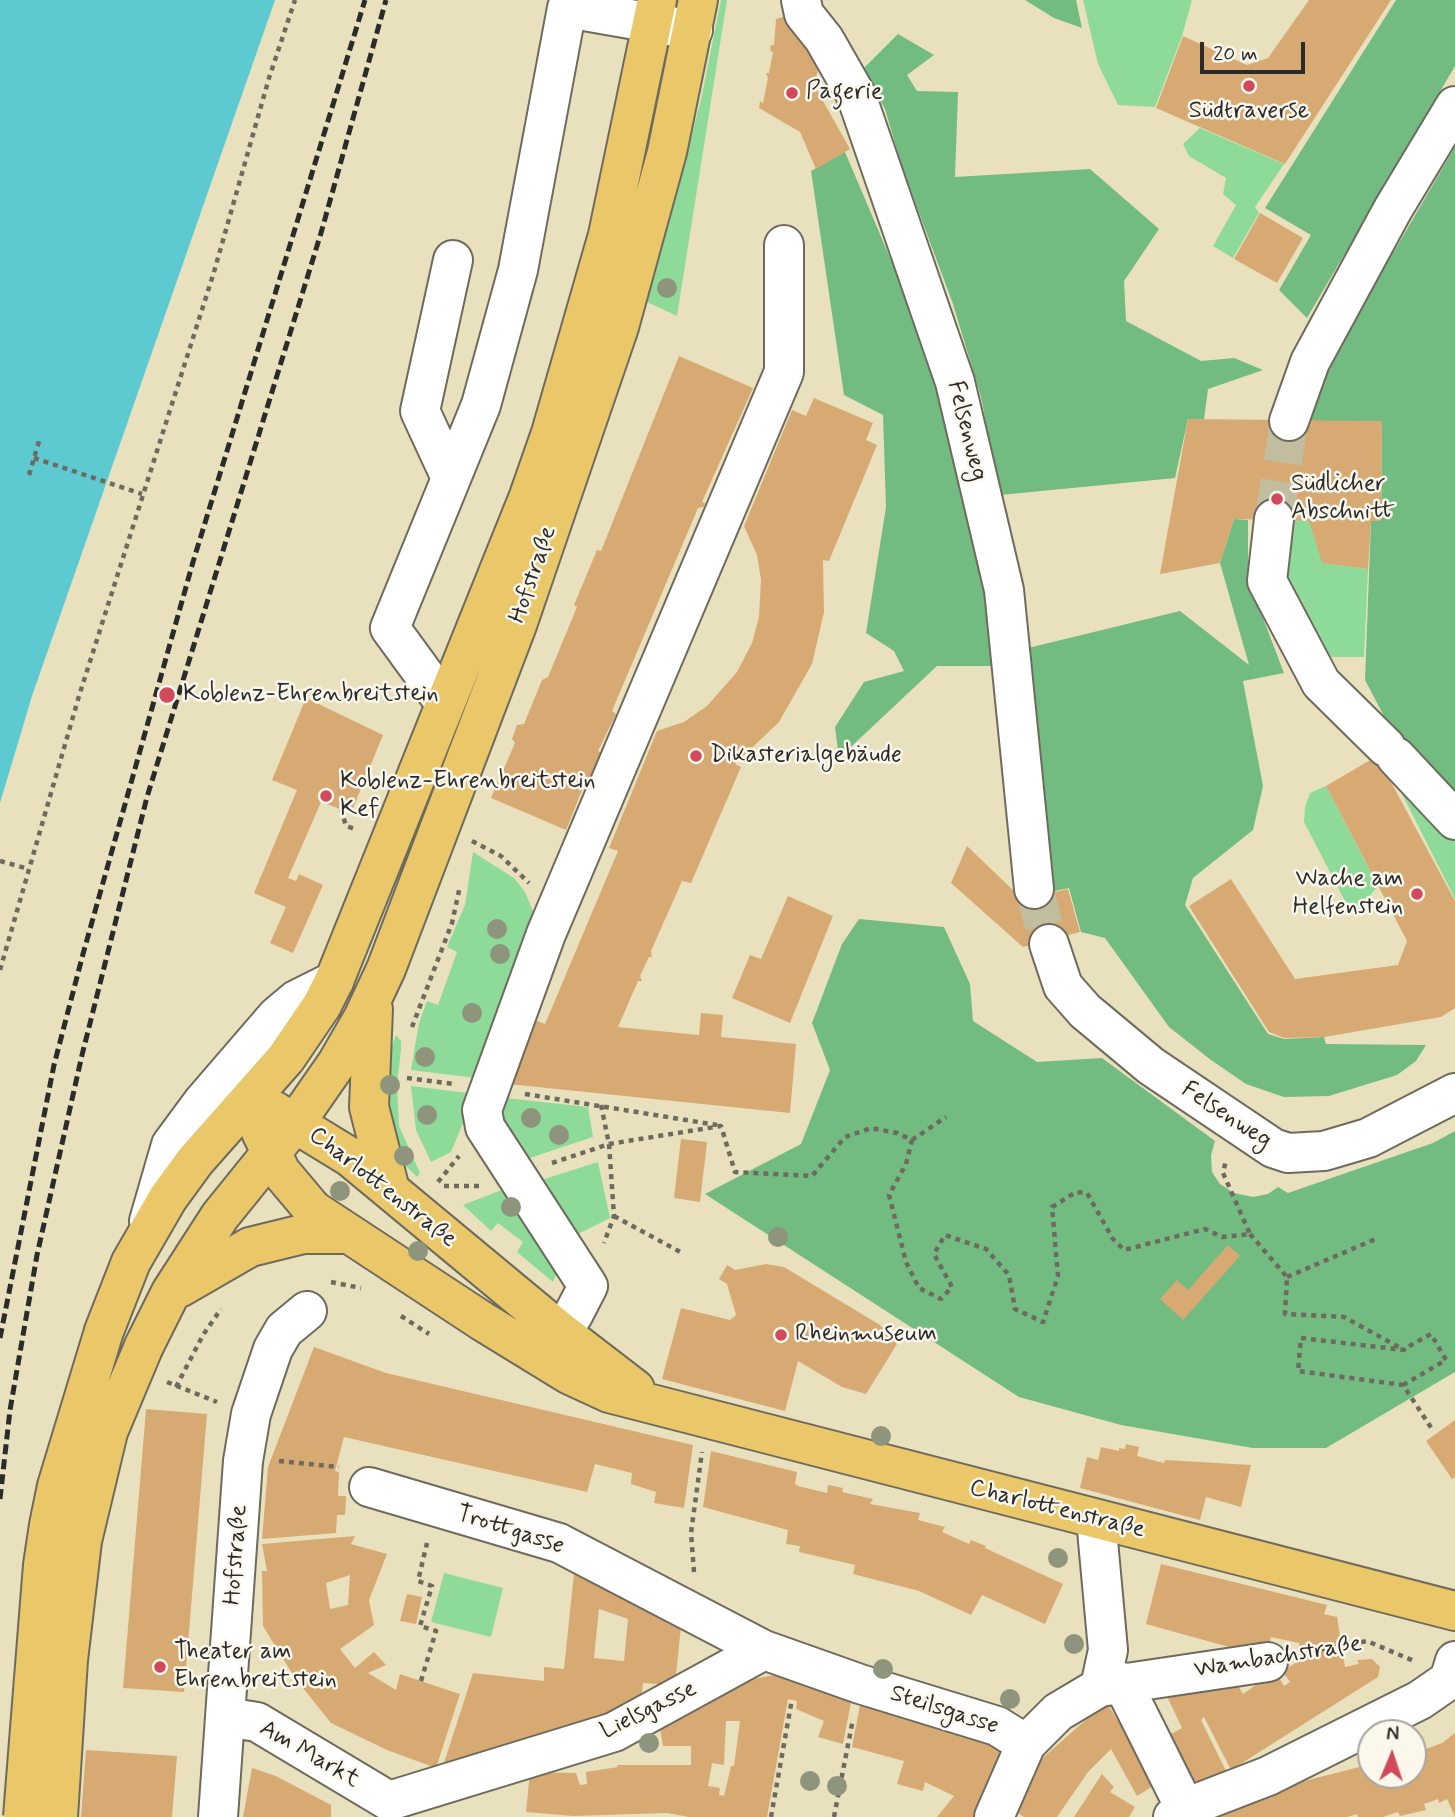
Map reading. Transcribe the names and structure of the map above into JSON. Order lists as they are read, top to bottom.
{
  "streets": {
    "main road": ["Hofstraße", "Charlottenstraße"],
    "street": [
      "Felsenweg",
      "Trottgasse",
      "Wambachstraße",
      "Lielsgasse",
      "Steilsgasse",
      "Am Markt"
    ]
  },
  "crossings": [
    ["Hofstraße", "Charlottenstraße"],
    ["Hofstraße", "Am Markt"],
    ["Trottgasse", "Lielsgasse"],
    ["Trottgasse", "Steilsgasse"],
    ["Wambachstraße", "Steilsgasse"],
    ["Lielsgasse", "Steilsgasse"],
    ["Lielsgasse", "Am Markt"]
  ],
  "places": [
    "Südtraverse",
    "Pagerie",
    "Südlicher Abschnitt",
    "Koblenz-Ehrenbreitstein",
    "Dikasterialgebäude",
    "Koblenz-Ehrenbreitstein Kef",
    "Wache am Helfenstein",
    "Rheinmuseum",
    "Theater am Ehrenbreitstein"
  ],
  "scale_bar": "20 m",
  "north": "top"
}
